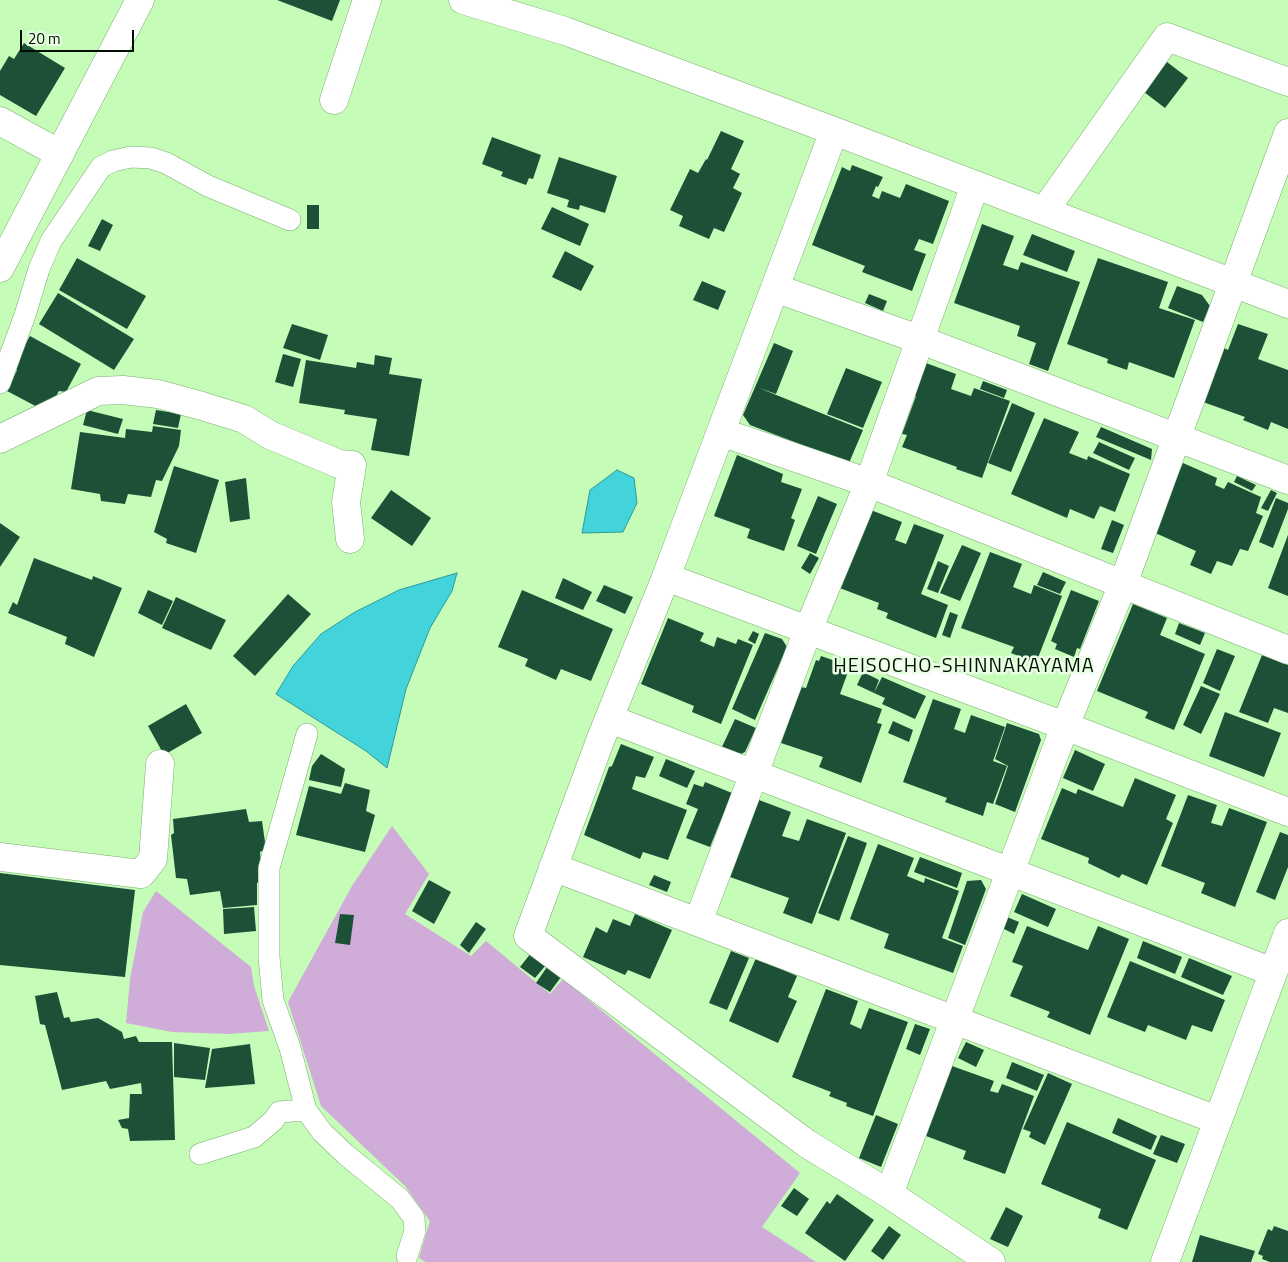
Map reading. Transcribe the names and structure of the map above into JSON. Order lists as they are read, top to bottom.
{
  "districts": ["HEISOCHO-SHINNAKAYAMA"],
  "scale_bar": "20 m"
}
